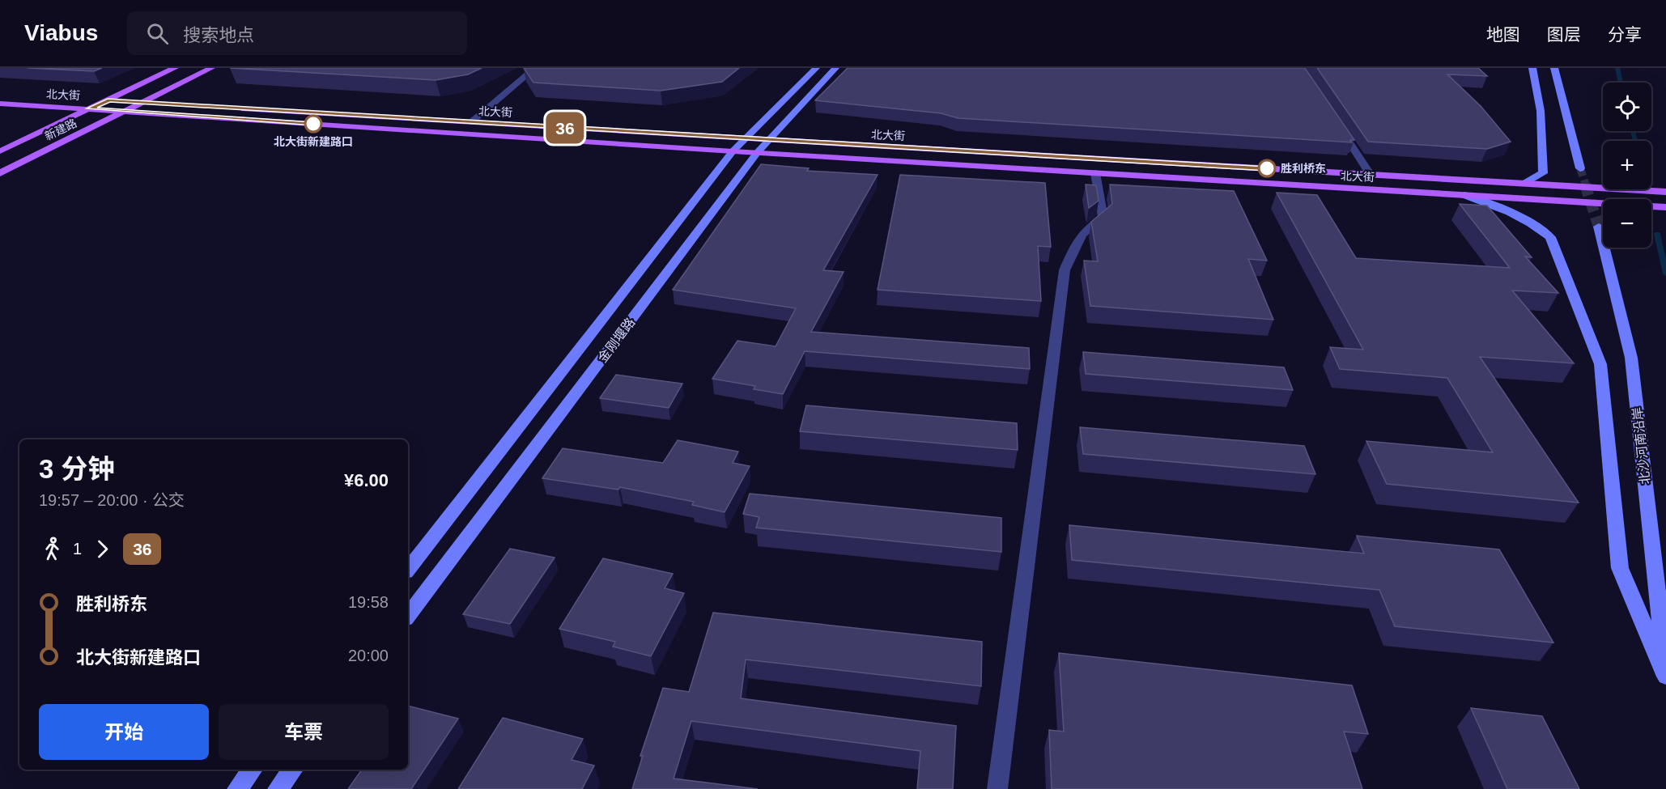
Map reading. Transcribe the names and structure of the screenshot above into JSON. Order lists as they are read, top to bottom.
{
  "streets": {
    "main road": ["北大街", "新建路"],
    "street": ["金刚堰路", "北沙河南沿岸"]
  },
  "crossings": [
    ["北大街", "新建路"],
    ["北大街", "金刚堰路"]
  ],
  "places": ["北大街新建路口", "胜利桥东"],
  "lines": ["bus line 36"],
  "page": {
    "header": "Viabus",
    "search": "搜索地点",
    "nav": ["地图", "图层", "分享"],
    "on_map": "36",
    "map_buttons": ["+", "−"],
    "heading": ["3 分钟", "19:57 – 20:00 · 公交", "¥6.00"],
    "legs": ["1", "36"],
    "list": [
      {
        "name": "胜利桥东",
        "value": "19:58"
      },
      {
        "name": "北大街新建路口",
        "value": "20:00"
      }
    ],
    "buttons": ["开始", "车票"]
  }
}
